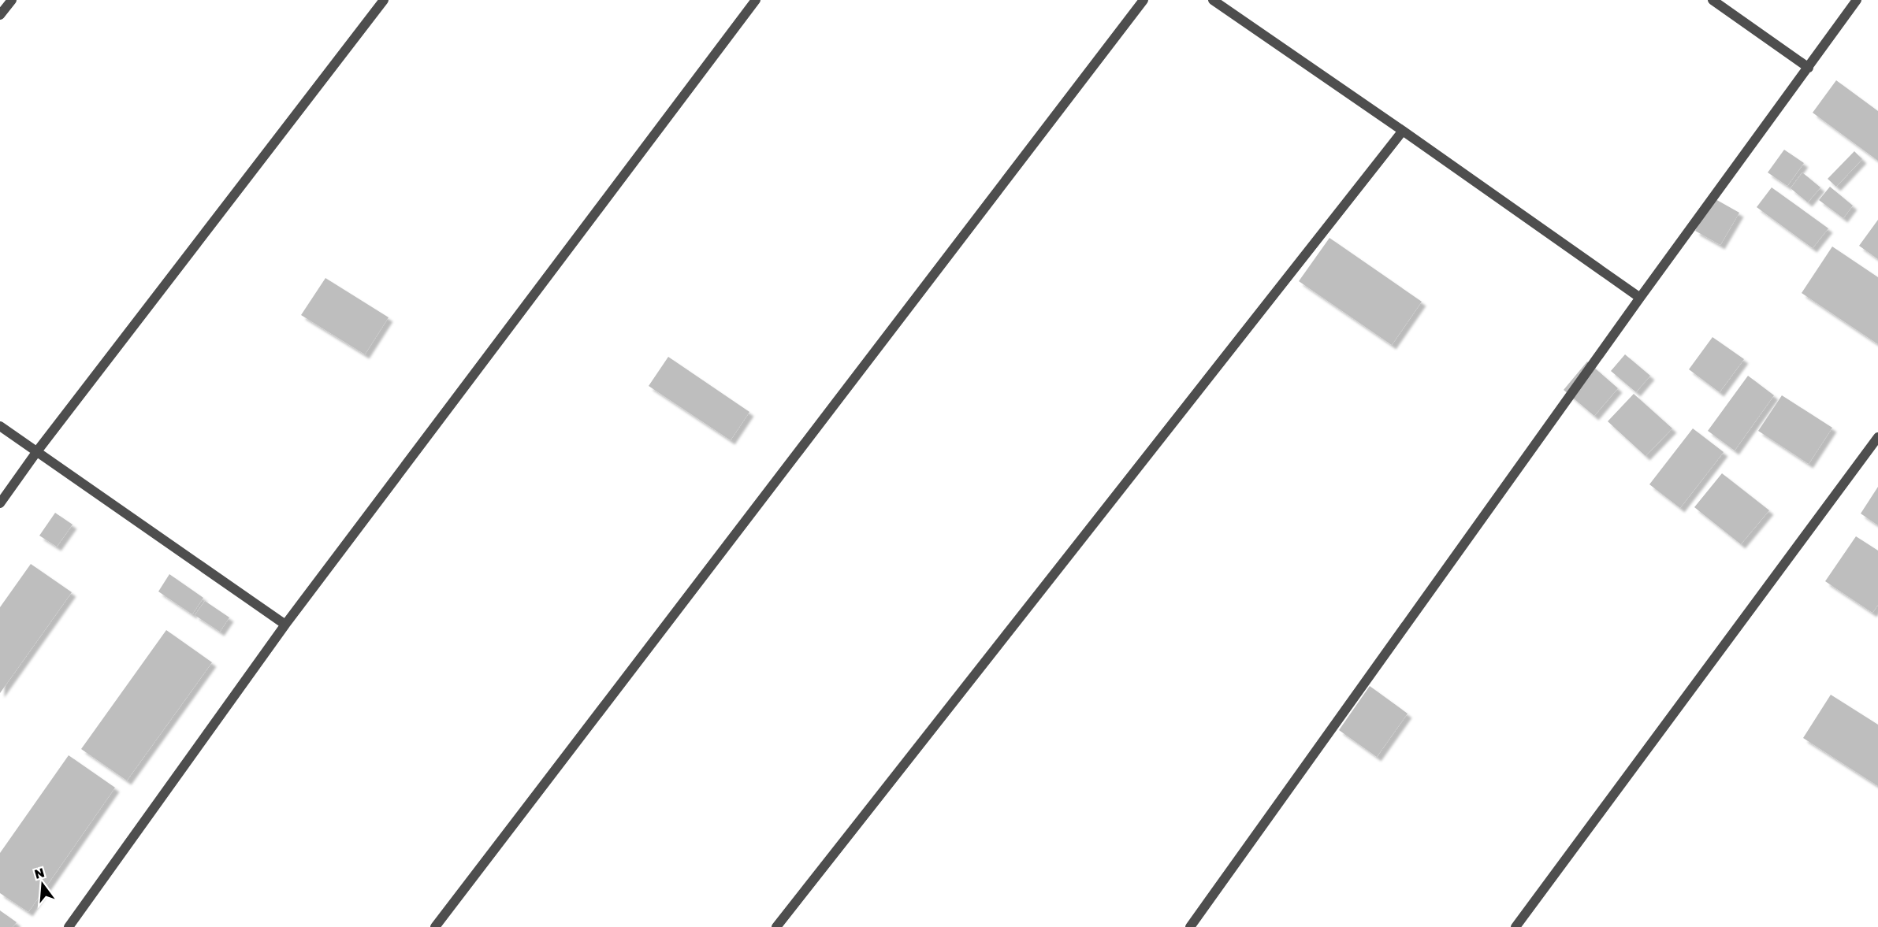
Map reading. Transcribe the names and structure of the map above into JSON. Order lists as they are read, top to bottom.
{
  "north": "top"
}
